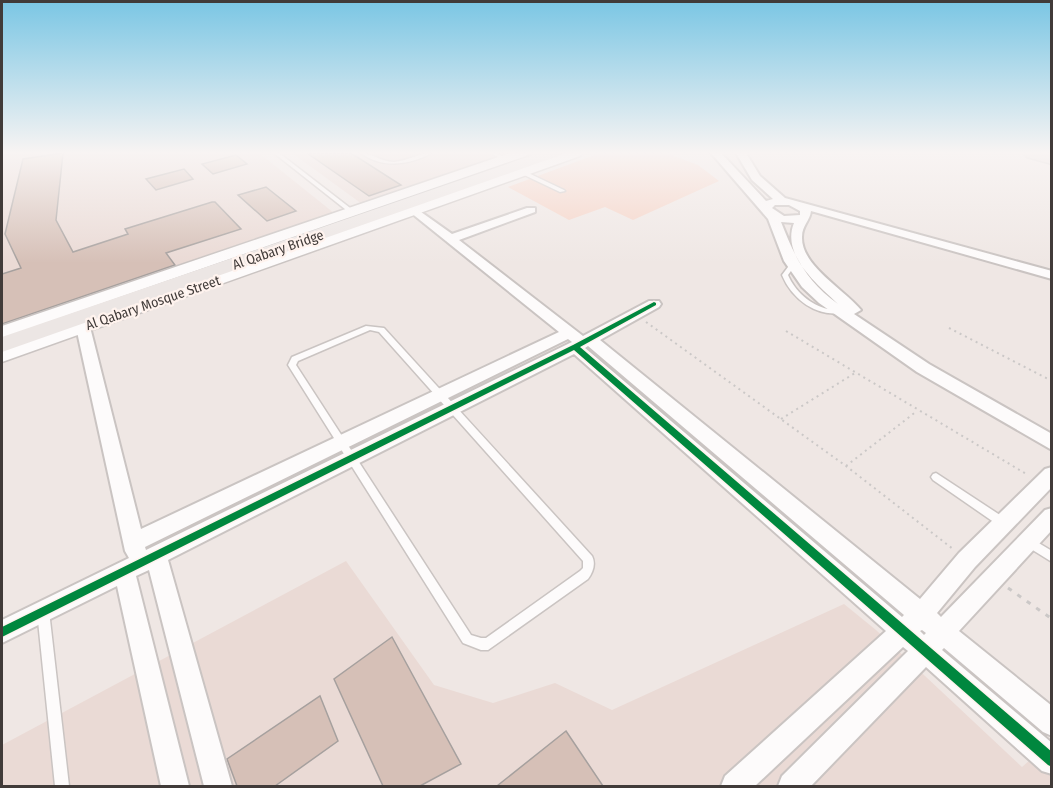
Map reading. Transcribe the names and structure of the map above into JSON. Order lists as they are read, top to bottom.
{
  "streets": {
    "main road": ["Al Qabary Bridge"],
    "street": ["Al Qabary Mosque Street"]
  }
}
